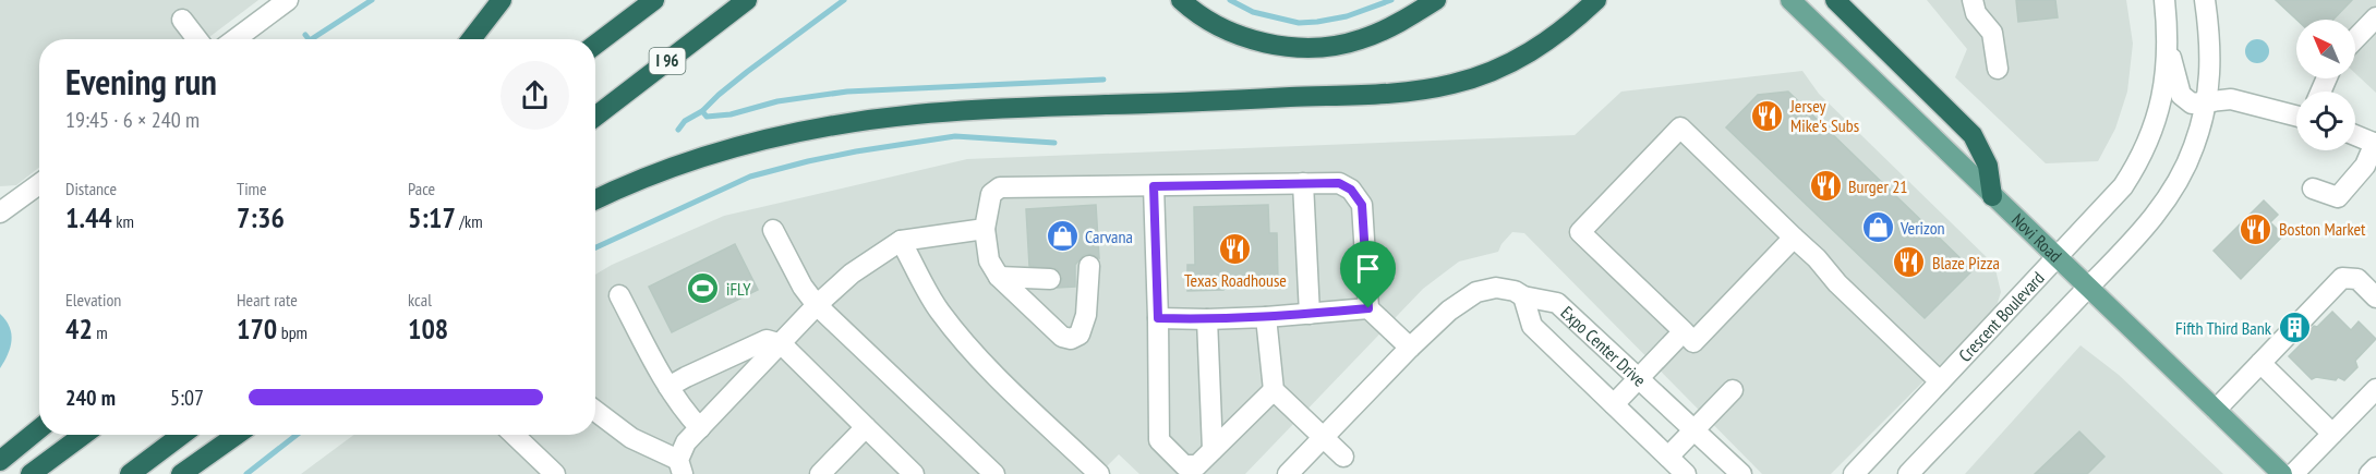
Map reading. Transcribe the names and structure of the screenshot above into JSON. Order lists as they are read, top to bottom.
{
  "streets": {
    "highway": ["I 96"],
    "main road": ["Novi Road"],
    "street": ["Crescent Boulevard", "Expo Center Drive"]
  },
  "crossings": [
    ["Novi Road", "Crescent Boulevard"]
  ],
  "places": {
    "restaurant": [
      "Jersey Mike's Subs",
      "Burger 21",
      "Boston Market",
      "Texas Roadhouse",
      "Blaze Pizza"
    ],
    "shop": ["Verizon", "Carvana"],
    "sports": ["iFLY"],
    "building": ["Fifth Third Bank"]
  },
  "north": "top left",
  "page": {
    "heading": ["Evening run", "19:45 · 6 × 240 m"],
    "stats": [
      ["Distance", "1.44 km"],
      ["Time", "7:36"],
      ["Pace", "5:17 /km"],
      ["Elevation", "42 m"],
      ["Heart rate", "170 bpm"],
      ["kcal", "108"]
    ],
    "list": [
      {
        "name": "240 m",
        "note": "5:07"
      }
    ]
  }
}
